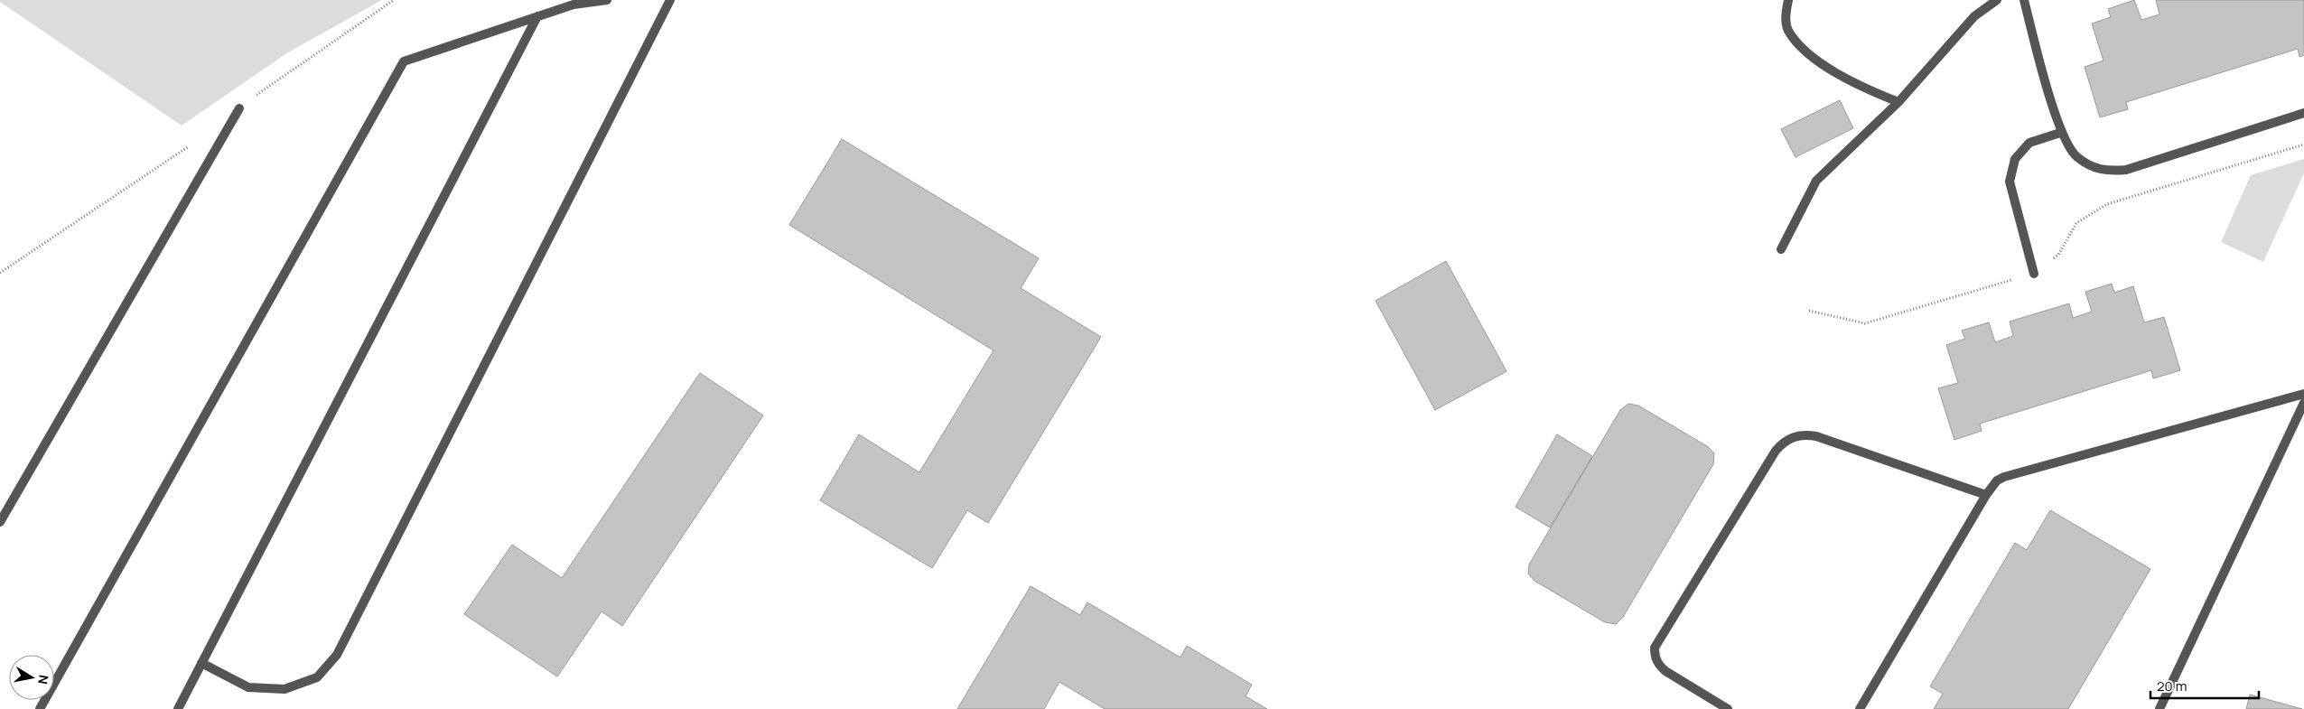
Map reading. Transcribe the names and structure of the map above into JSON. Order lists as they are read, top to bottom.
{
  "scale_bar": "20 m",
  "north": "right"
}
